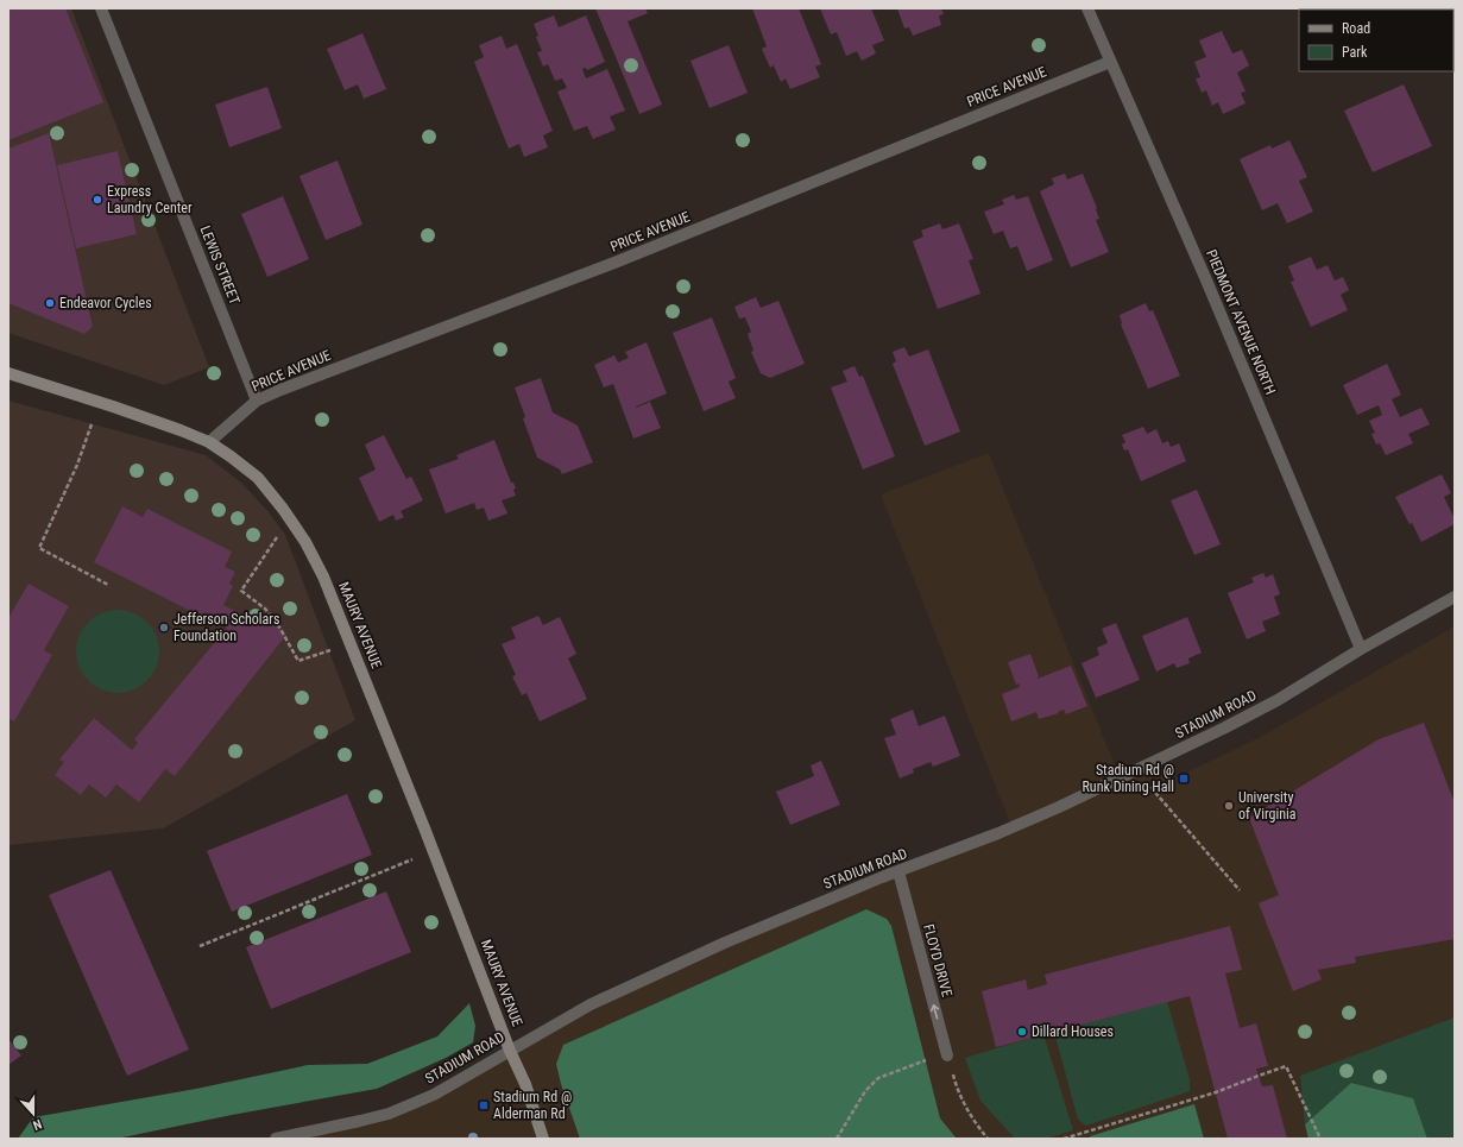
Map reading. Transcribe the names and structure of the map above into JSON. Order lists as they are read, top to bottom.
{
  "streets": {
    "main road": ["MAURY AVENUE"],
    "street": [
      "PRICE AVENUE",
      "LEWIS STREET",
      "PIEDMONT AVENUE NORTH",
      "STADIUM ROAD",
      "FLOYD DRIVE"
    ]
  },
  "crossings": [
    ["PRICE AVENUE", "LEWIS STREET"],
    ["PRICE AVENUE", "PIEDMONT AVENUE NORTH"],
    ["PRICE AVENUE", "MAURY AVENUE"],
    ["PIEDMONT AVENUE NORTH", "STADIUM ROAD"],
    ["MAURY AVENUE", "STADIUM ROAD"],
    ["STADIUM ROAD", "FLOYD DRIVE"]
  ],
  "one_way": ["FLOYD DRIVE"],
  "places": {
    "other": [
      "Express Laundry Center",
      "Endeavor Cycles",
      "Jefferson Scholars Foundation",
      "University of Virginia",
      "Dillard Houses"
    ],
    "transit": ["Stadium Rd @ Runk Dining Hall", "Stadium Rd @ Alderman Rd"]
  },
  "legend": ["Road", "Park"],
  "north": "bottom"
}
